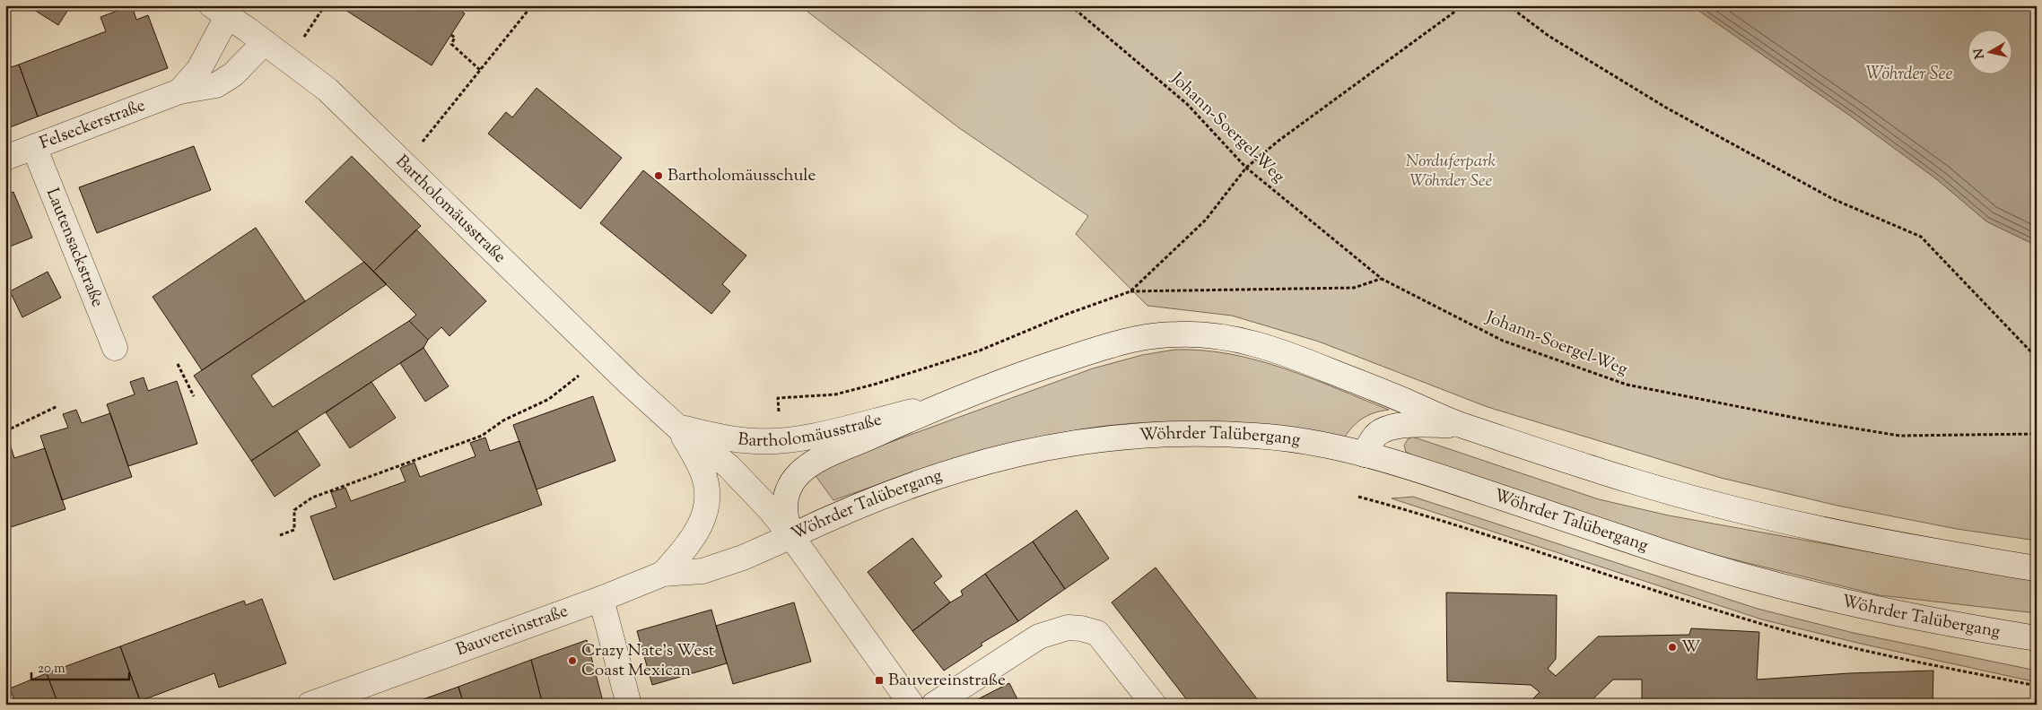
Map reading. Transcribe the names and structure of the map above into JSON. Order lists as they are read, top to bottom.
{
  "streets": {
    "street": [
      "Felseckerstraße",
      "Bartholomäusstraße",
      "Lautensackstraße",
      "Wöhrder Talübergang",
      "Bauvereinstraße"
    ],
    "path": ["Johann-Soergel-Weg"]
  },
  "crossings": [
    ["Felseckerstraße", "Bartholomäusstraße"],
    ["Felseckerstraße", "Lautensackstraße"],
    ["Bartholomäusstraße", "Wöhrder Talübergang"],
    ["Bartholomäusstraße", "Bauvereinstraße"],
    ["Wöhrder Talübergang", "Bauvereinstraße"]
  ],
  "water": ["Wöhrder See"],
  "parks": ["Norduferpark Wöhrder See"],
  "places": {
    "other": ["Bartholomäusschule", "W", "Crazy Nate's West Coast Mexican"],
    "transit": ["Bauvereinstraße"]
  },
  "scale_bar": "20 m",
  "north": "left"
}
